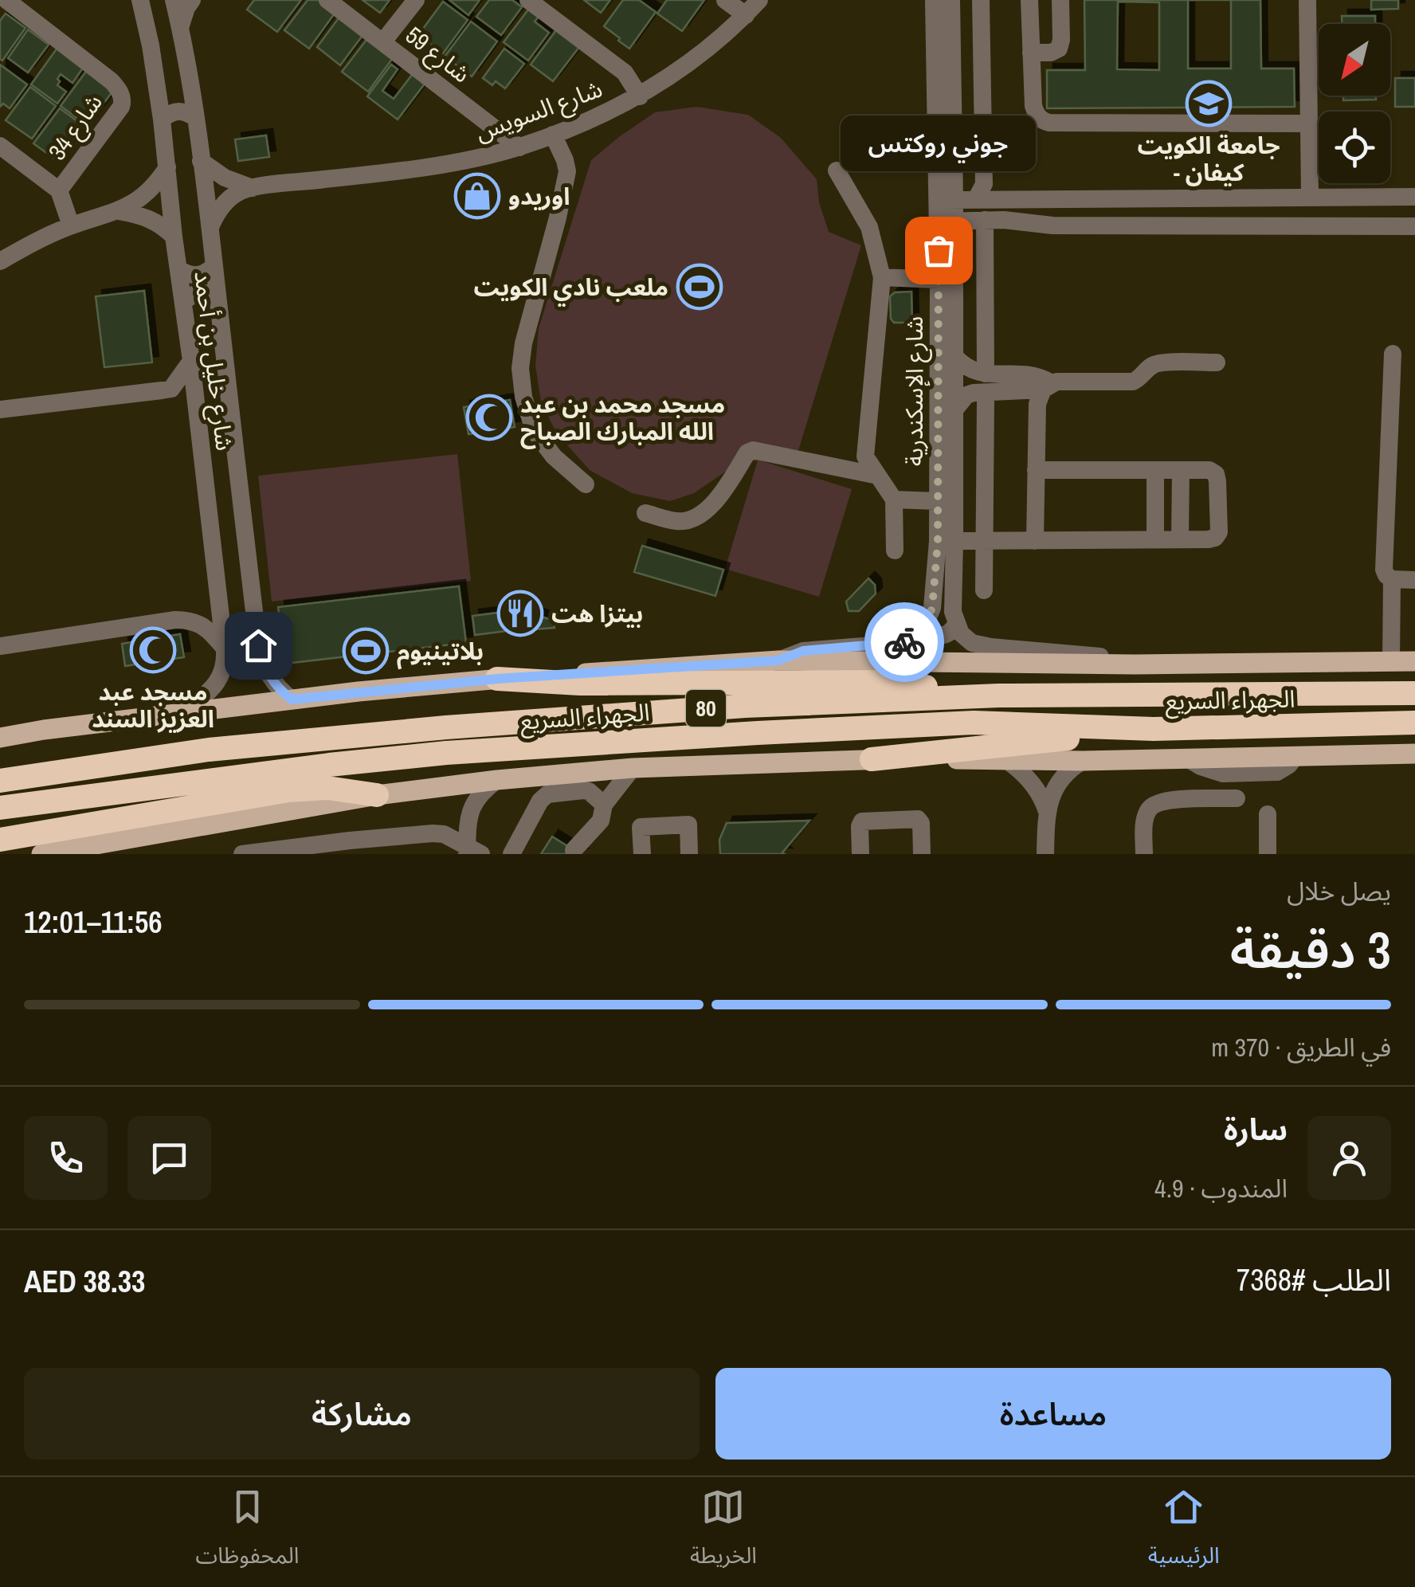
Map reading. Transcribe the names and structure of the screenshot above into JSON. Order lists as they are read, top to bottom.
{
  "streets": {
    "highway": ["الجهراء السريع", "80"],
    "street": [
      "شارع 59",
      "شارع السويس",
      "شارع 34",
      "شارع خليل بن أحمد",
      "شارع الإسكندرية"
    ]
  },
  "crossings": [
    ["شارع 59", "شارع السويس"],
    ["شارع السويس", "شارع خليل بن أحمد"],
    ["شارع خليل بن أحمد", "الجهراء السريع"]
  ],
  "places": {
    "school or university": ["جامعة الكويت - كيفان"],
    "shop": ["اوريدو"],
    "other": ["جوني روكتس"],
    "sports": ["ملعب نادي الكويت", "بلاتينيوم"],
    "mosque": ["مسجد محمد بن عبد الله المبارك الصباح", "مسجد عبد العزيز السند"],
    "restaurant": ["بيتزا هت"]
  },
  "north": "bottom left",
  "page": {
    "bubble": "جوني روكتس",
    "heading": ["3 دقيقة", "يصل خلال", "11:56–12:01"],
    "panel": [
      "سارة",
      "المندوب · 4.9",
      "الطلب #7368",
      "AED 38.33"
    ],
    "bar": "في الطريق · 370 m",
    "buttons": ["مساعدة", "مشاركة"],
    "tabs": ["الرئيسية", "الخريطة", "المحفوظات"]
  }
}
